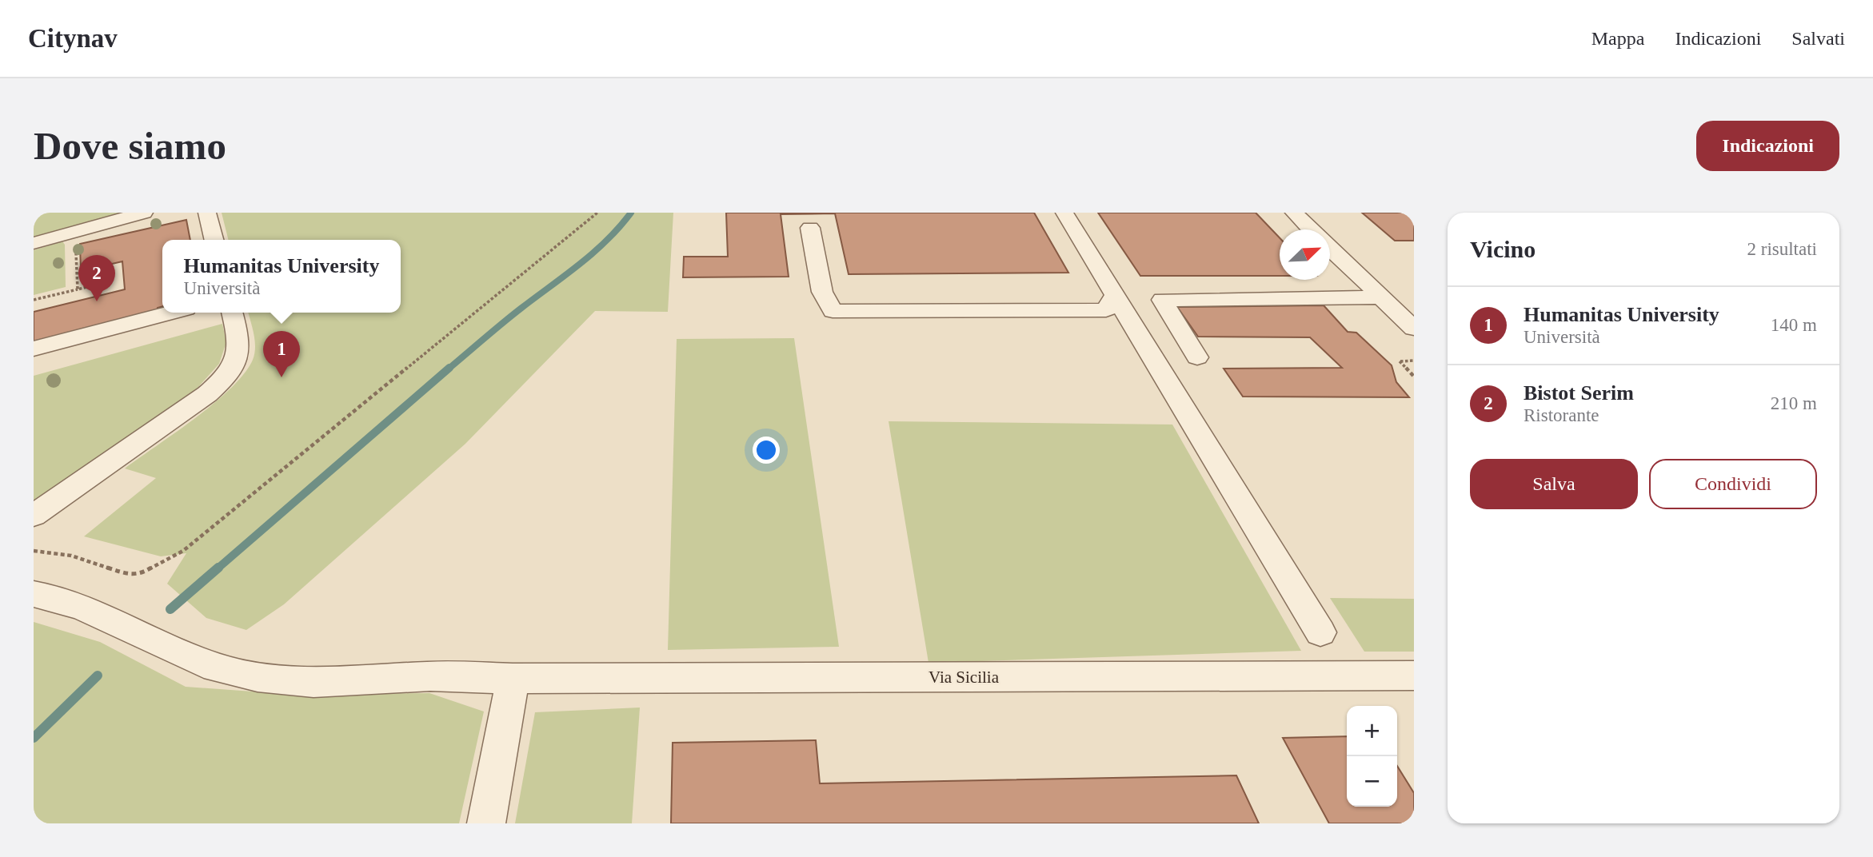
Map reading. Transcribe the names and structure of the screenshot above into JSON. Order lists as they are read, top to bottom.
{
  "streets": {
    "street": ["Via Sicilia"]
  },
  "north": "top right",
  "page": {
    "header": "Citynav",
    "nav": ["Mappa", "Indicazioni", "Salvati"],
    "buttons": [
      "Indicazioni",
      ["Salva", "Condividi"]
    ],
    "title": "Dove siamo",
    "heading": ["Vicino", "2 risultati"],
    "popup": ["Humanitas University", "Università"],
    "pins": ["2", "1"],
    "list": [
      {
        "mark": "1",
        "name": "Humanitas University",
        "note": "Università",
        "value": "140 m"
      },
      {
        "mark": "2",
        "name": "Bistot Serim",
        "note": "Ristorante",
        "value": "210 m"
      }
    ],
    "map_buttons": ["+", "−"]
  }
}
